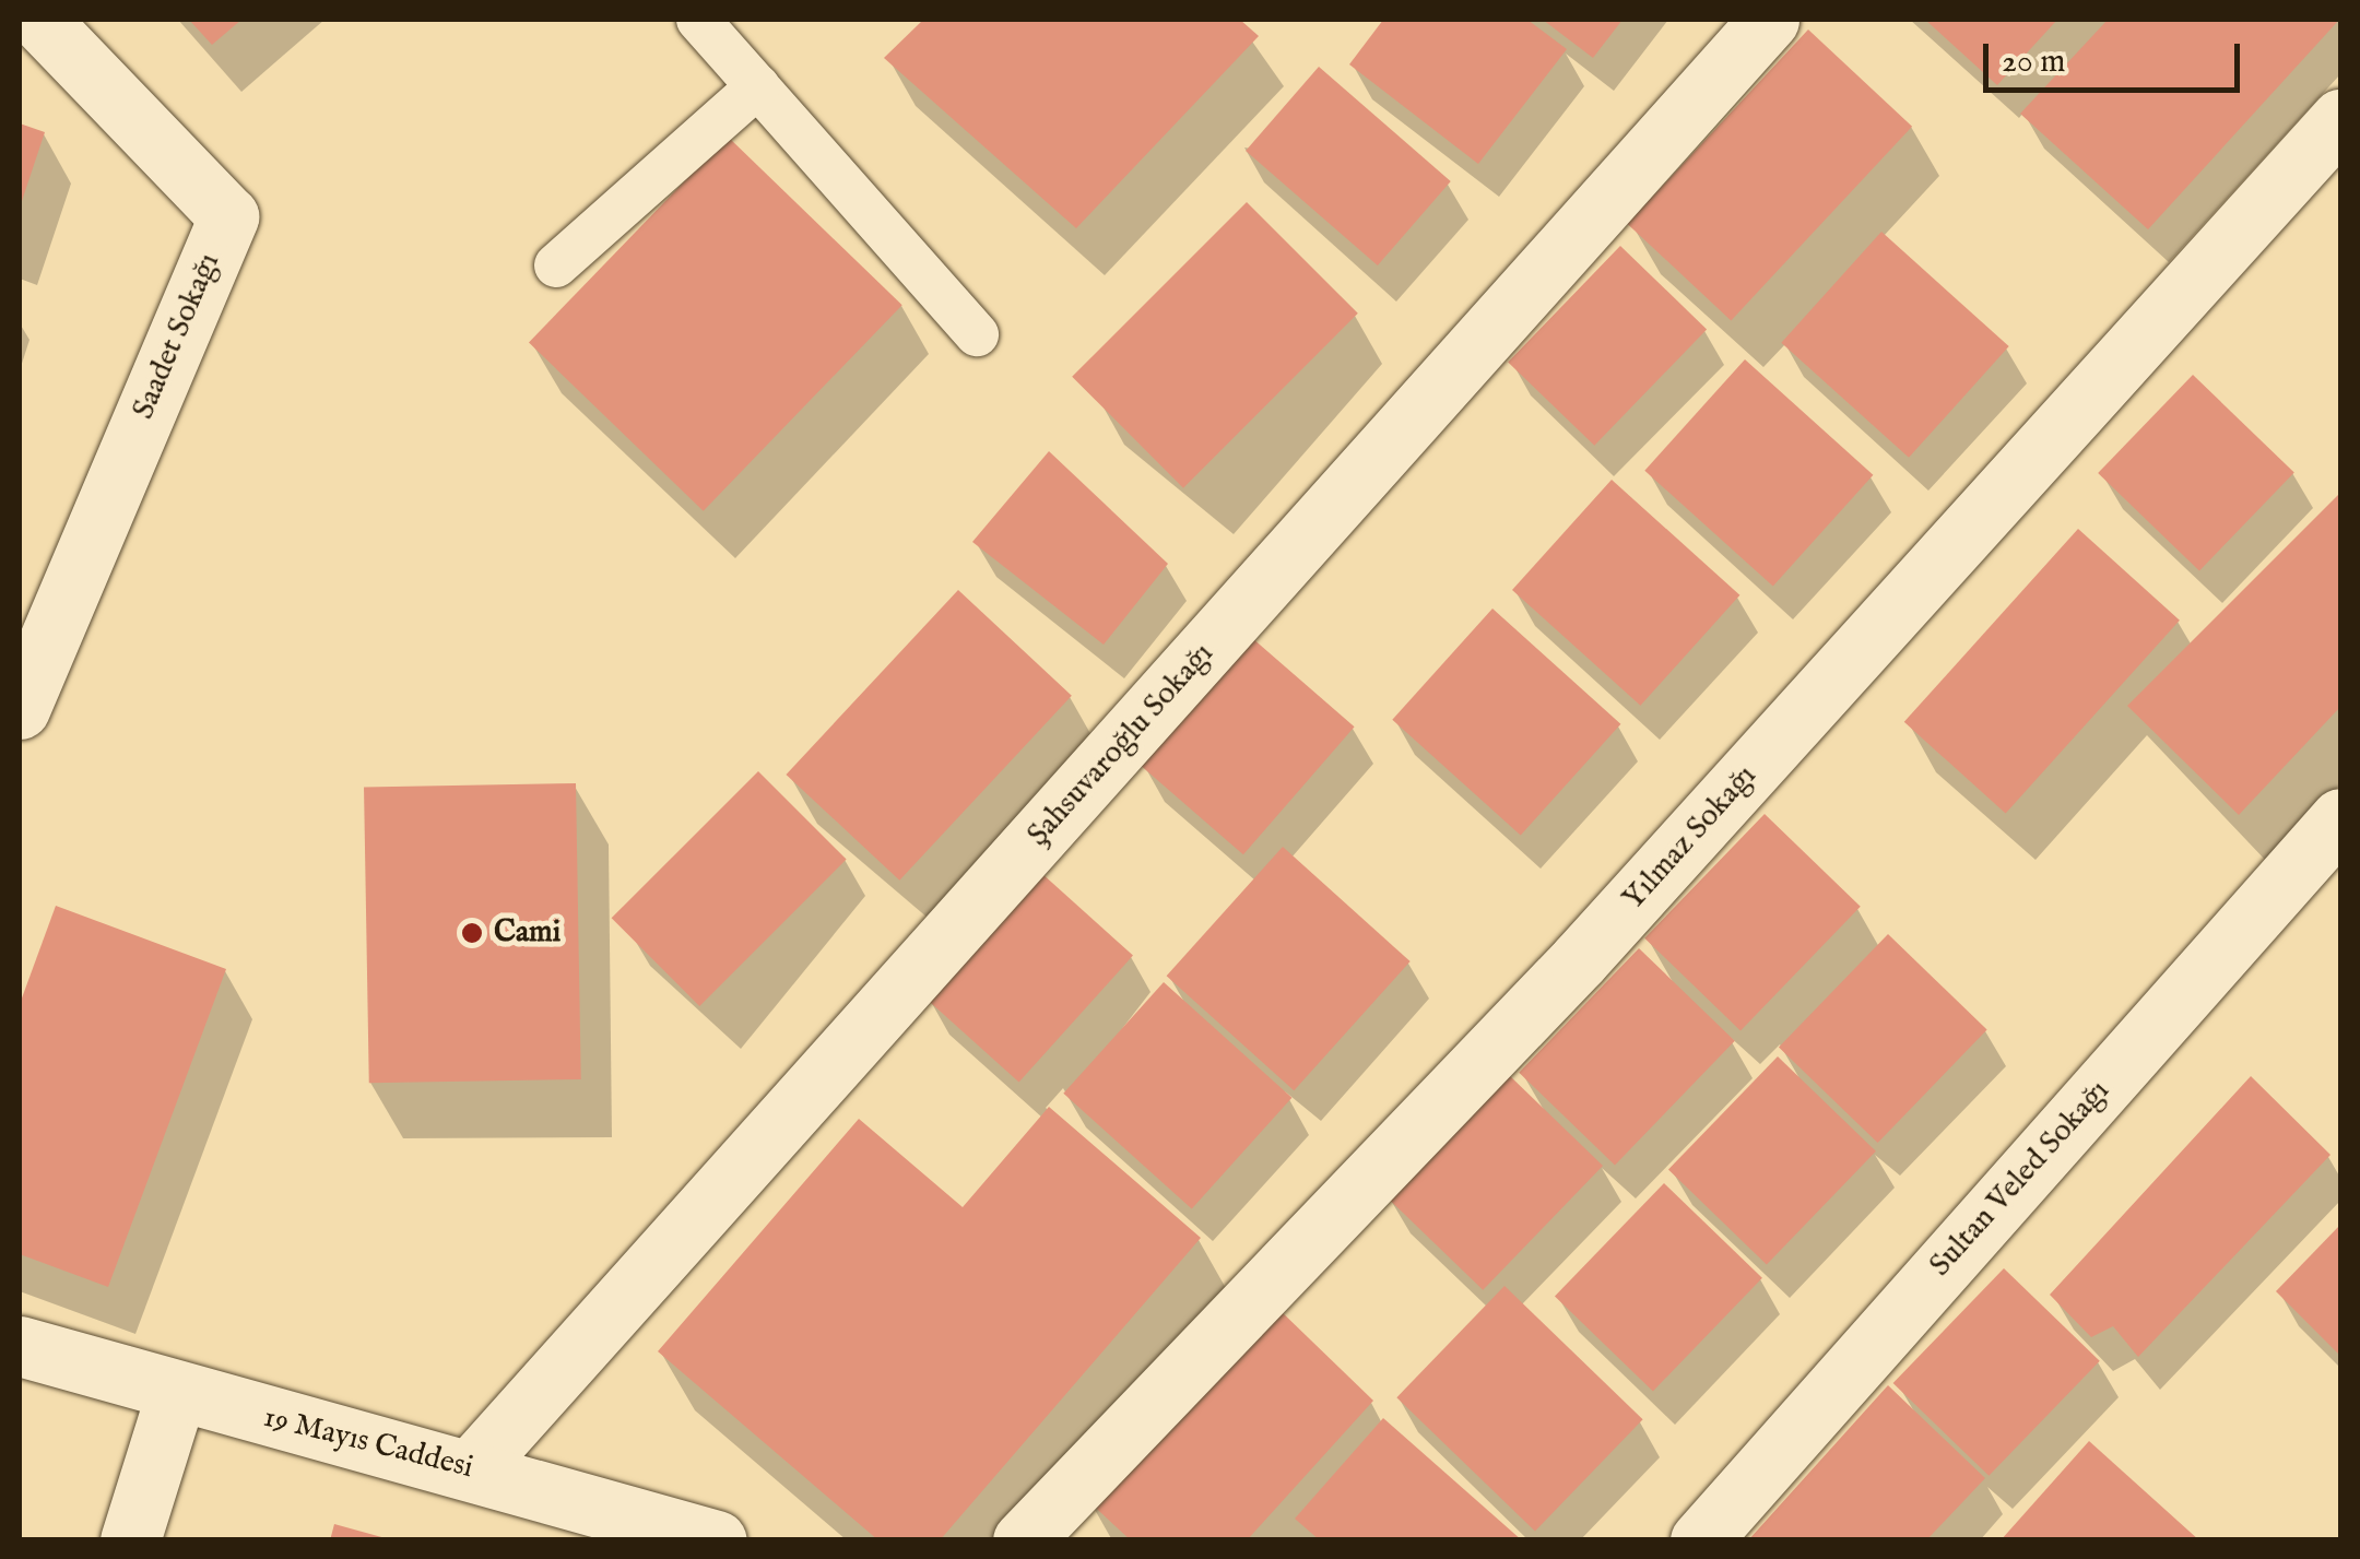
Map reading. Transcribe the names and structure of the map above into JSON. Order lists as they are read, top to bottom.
{
  "streets": {
    "street": [
      "Saadet Sokağı",
      "Şahsuvaroğlu Sokağı",
      "Yılmaz Sokağı",
      "Sultan Veled Sokağı",
      "19 Mayıs Caddesi"
    ]
  },
  "crossings": [
    ["Şahsuvaroğlu Sokağı", "19 Mayıs Caddesi"]
  ],
  "places": ["Cami"],
  "scale_bar": "20 m"
}
